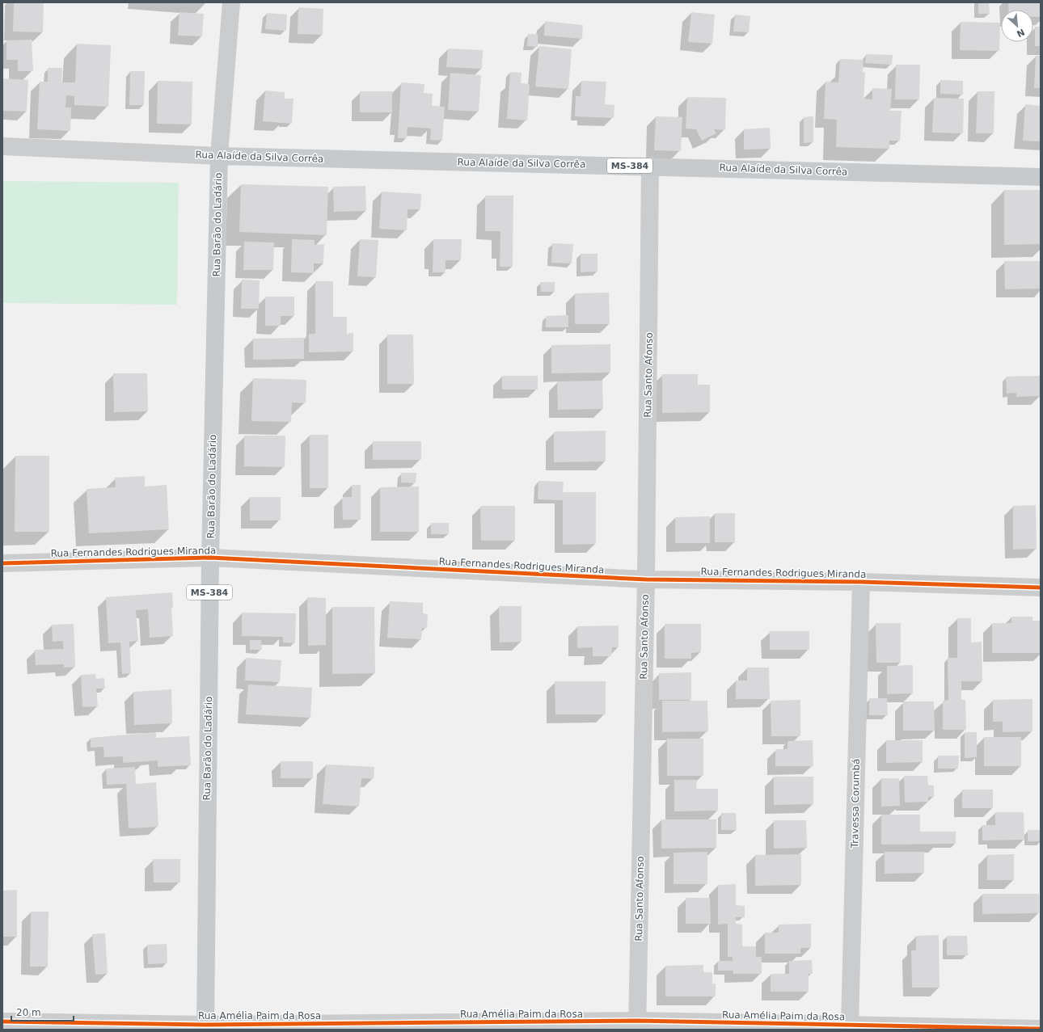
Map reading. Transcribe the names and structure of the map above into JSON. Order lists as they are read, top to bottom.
{
  "streets": {
    "main road": ["Rua Alaíde da Silva Corrêa", "MS-384", "Rua Barão do Ladário"],
    "street": [
      "Rua Santo Afonso",
      "Rua Fernandes Rodrigues Miranda",
      "Travessa Corumbá",
      "Rua Amélia Paim da Rosa"
    ]
  },
  "crossings": [
    ["Rua Alaíde da Silva Corrêa", "Rua Barão do Ladário"],
    ["Rua Alaíde da Silva Corrêa", "Rua Santo Afonso"],
    ["Rua Barão do Ladário", "Rua Fernandes Rodrigues Miranda"],
    ["Rua Barão do Ladário", "Rua Amélia Paim da Rosa"],
    ["Rua Santo Afonso", "Rua Fernandes Rodrigues Miranda"],
    ["Rua Santo Afonso", "Rua Amélia Paim da Rosa"],
    ["Rua Fernandes Rodrigues Miranda", "Travessa Corumbá"],
    ["Travessa Corumbá", "Rua Amélia Paim da Rosa"]
  ],
  "scale_bar": "20 m",
  "north": "bottom right"
}
